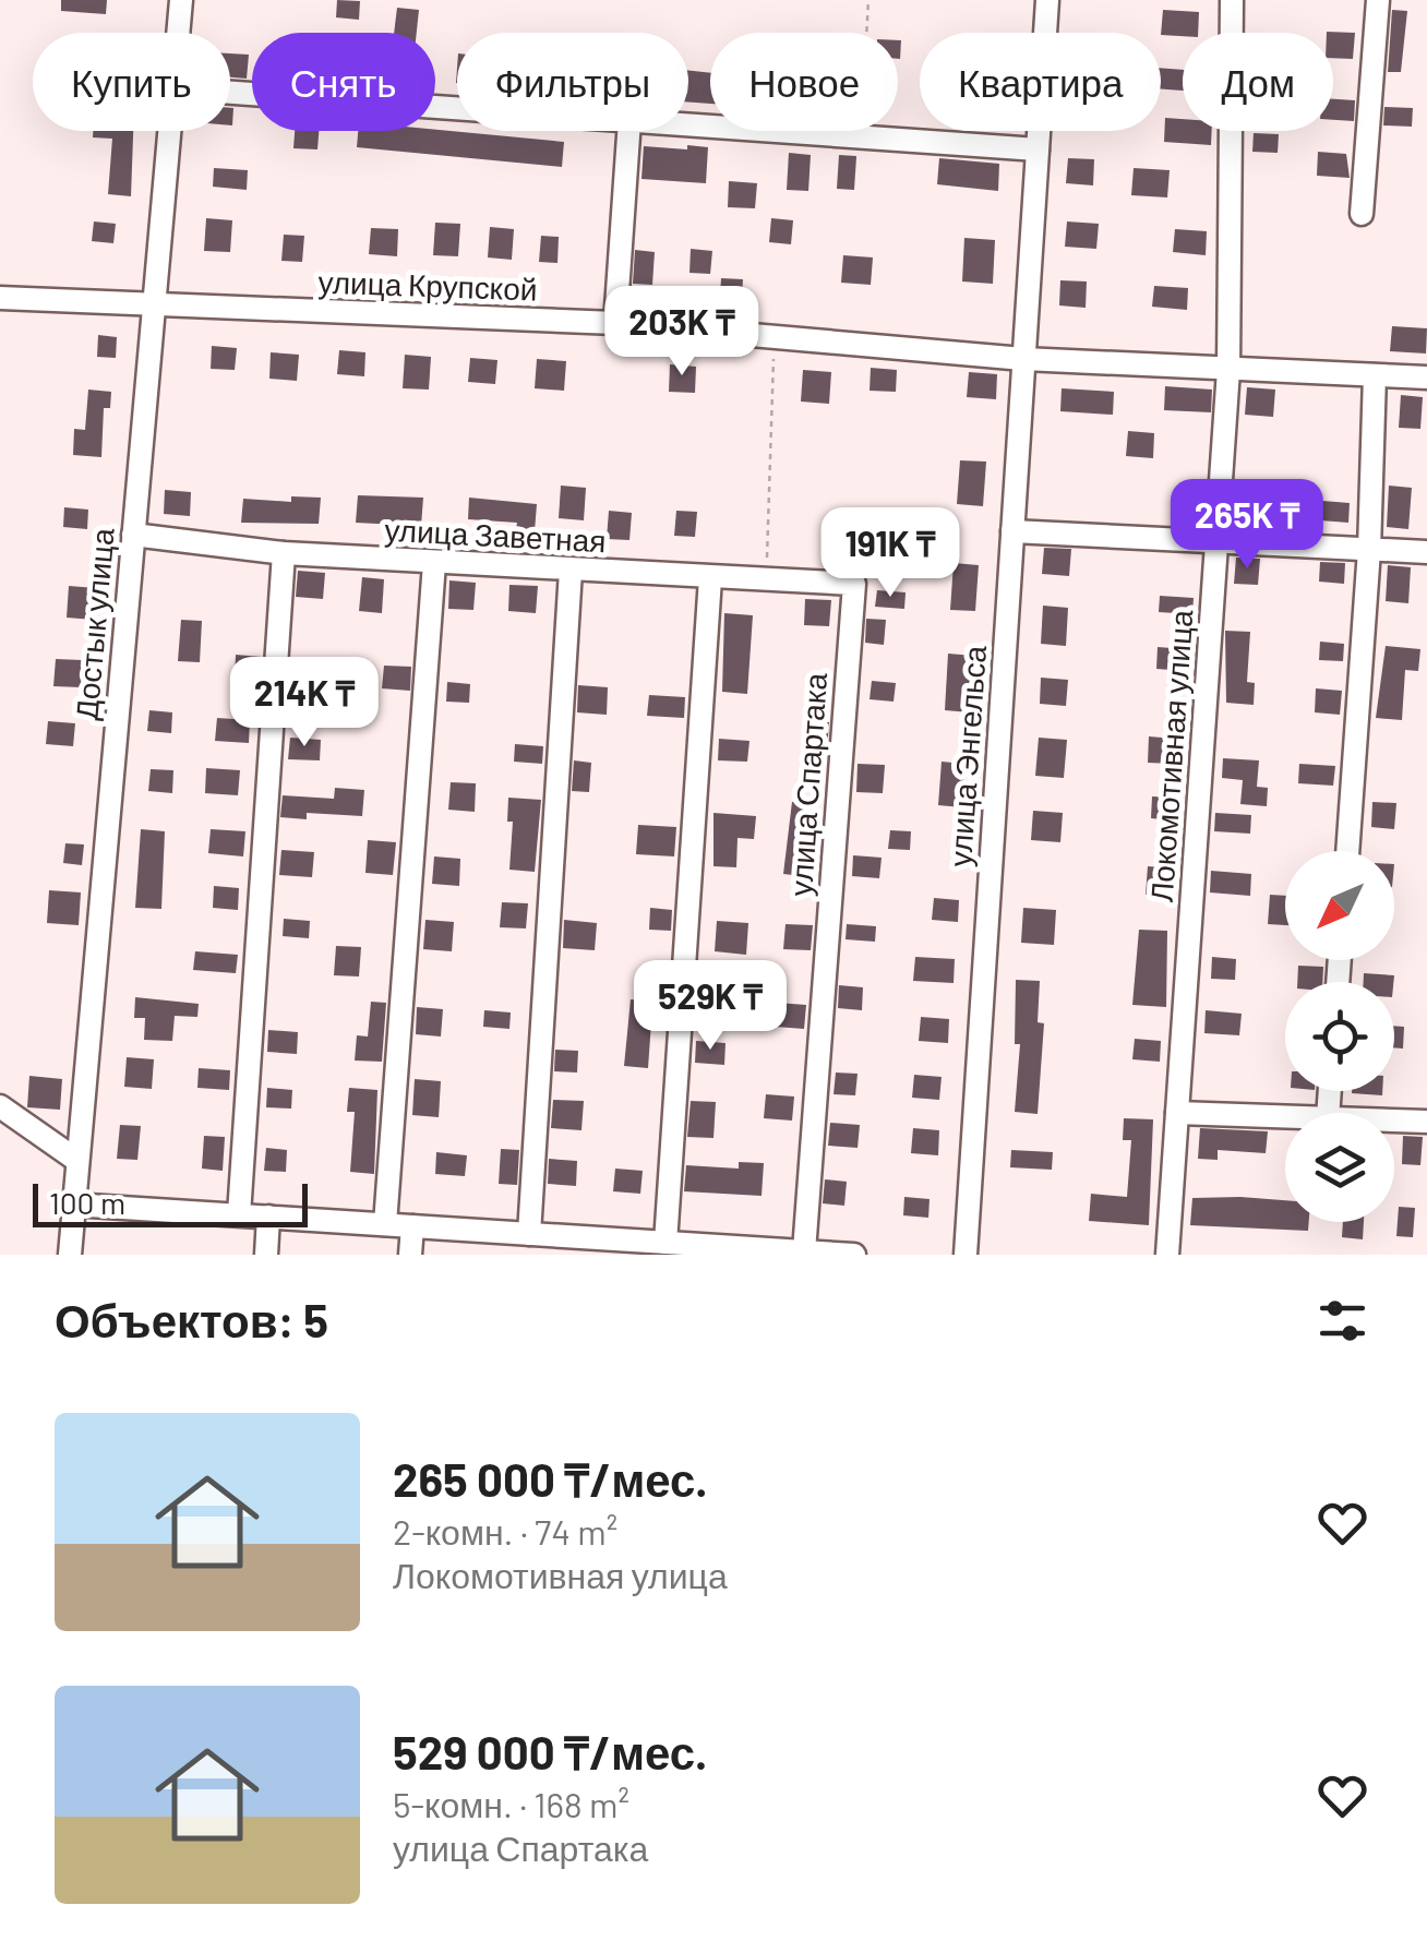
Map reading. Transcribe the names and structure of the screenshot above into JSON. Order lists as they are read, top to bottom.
{
  "streets": {
    "street": [
      "улица Крупской",
      "улица Заветная",
      "Достык улица",
      "улица Энгельса",
      "Локомотивная улица",
      "улица Спартака"
    ]
  },
  "crossings": [
    ["улица Крупской", "Достык улица"],
    ["улица Крупской", "улица Энгельса"],
    ["улица Крупской", "Локомотивная улица"],
    ["улица Заветная", "Достык улица"],
    ["улица Заветная", "улица Спартака"]
  ],
  "scale_bar": "100 m",
  "north": "bottom left",
  "page": {
    "chip": [
      "Купить",
      "Снять",
      "Фильтры",
      "Новое",
      "Квартира",
      "Дом"
    ],
    "price": [
      "203K ₸",
      "265K ₸",
      "191K ₸",
      "214K ₸",
      "529K ₸"
    ],
    "scale": "100 m",
    "heading": "Объектов: 5",
    "list": [
      {
        "name": "265 000 ₸/мес.",
        "note": "2-комн. · 74 m² · Локомотивная улица"
      },
      {
        "name": "529 000 ₸/мес.",
        "note": "5-комн. · 168 m² · улица Спартака"
      }
    ]
  }
}
